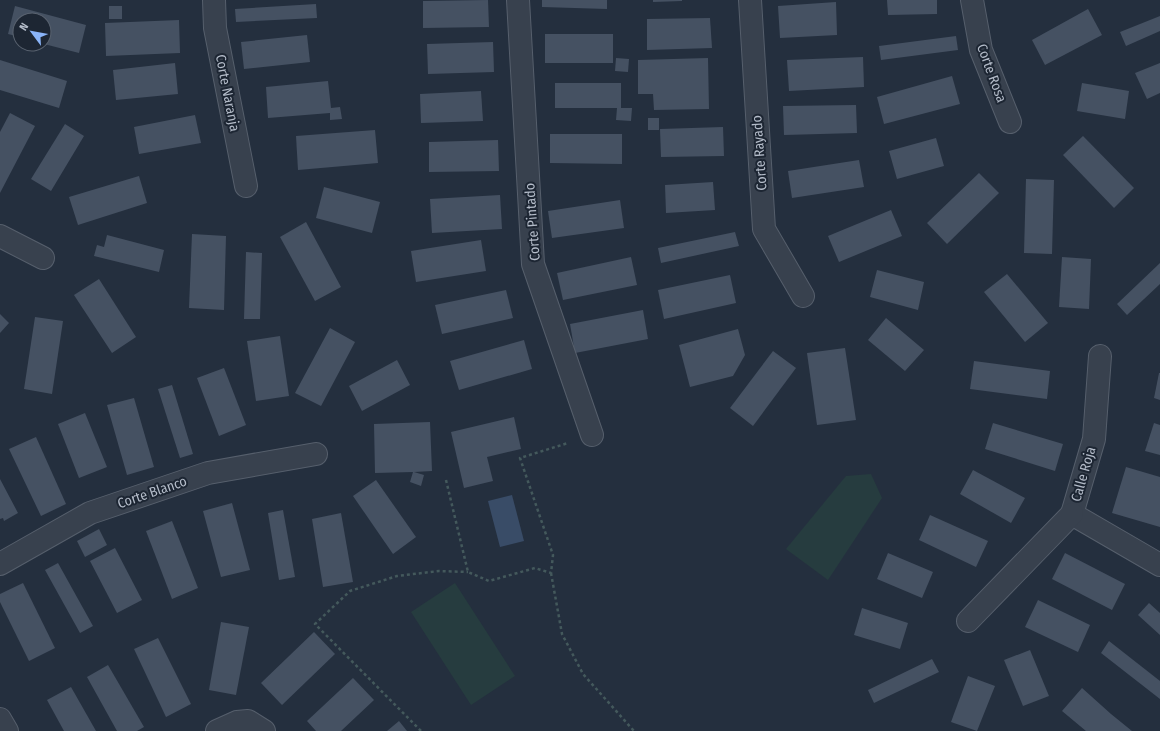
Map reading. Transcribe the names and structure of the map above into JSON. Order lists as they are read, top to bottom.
{
  "streets": {
    "street": [
      "Corte Rosa",
      "Corte Naranja",
      "Corte Rayado",
      "Corte Pintado",
      "Calle Roja",
      "Corte Blanco"
    ]
  },
  "north": "top left"
}
